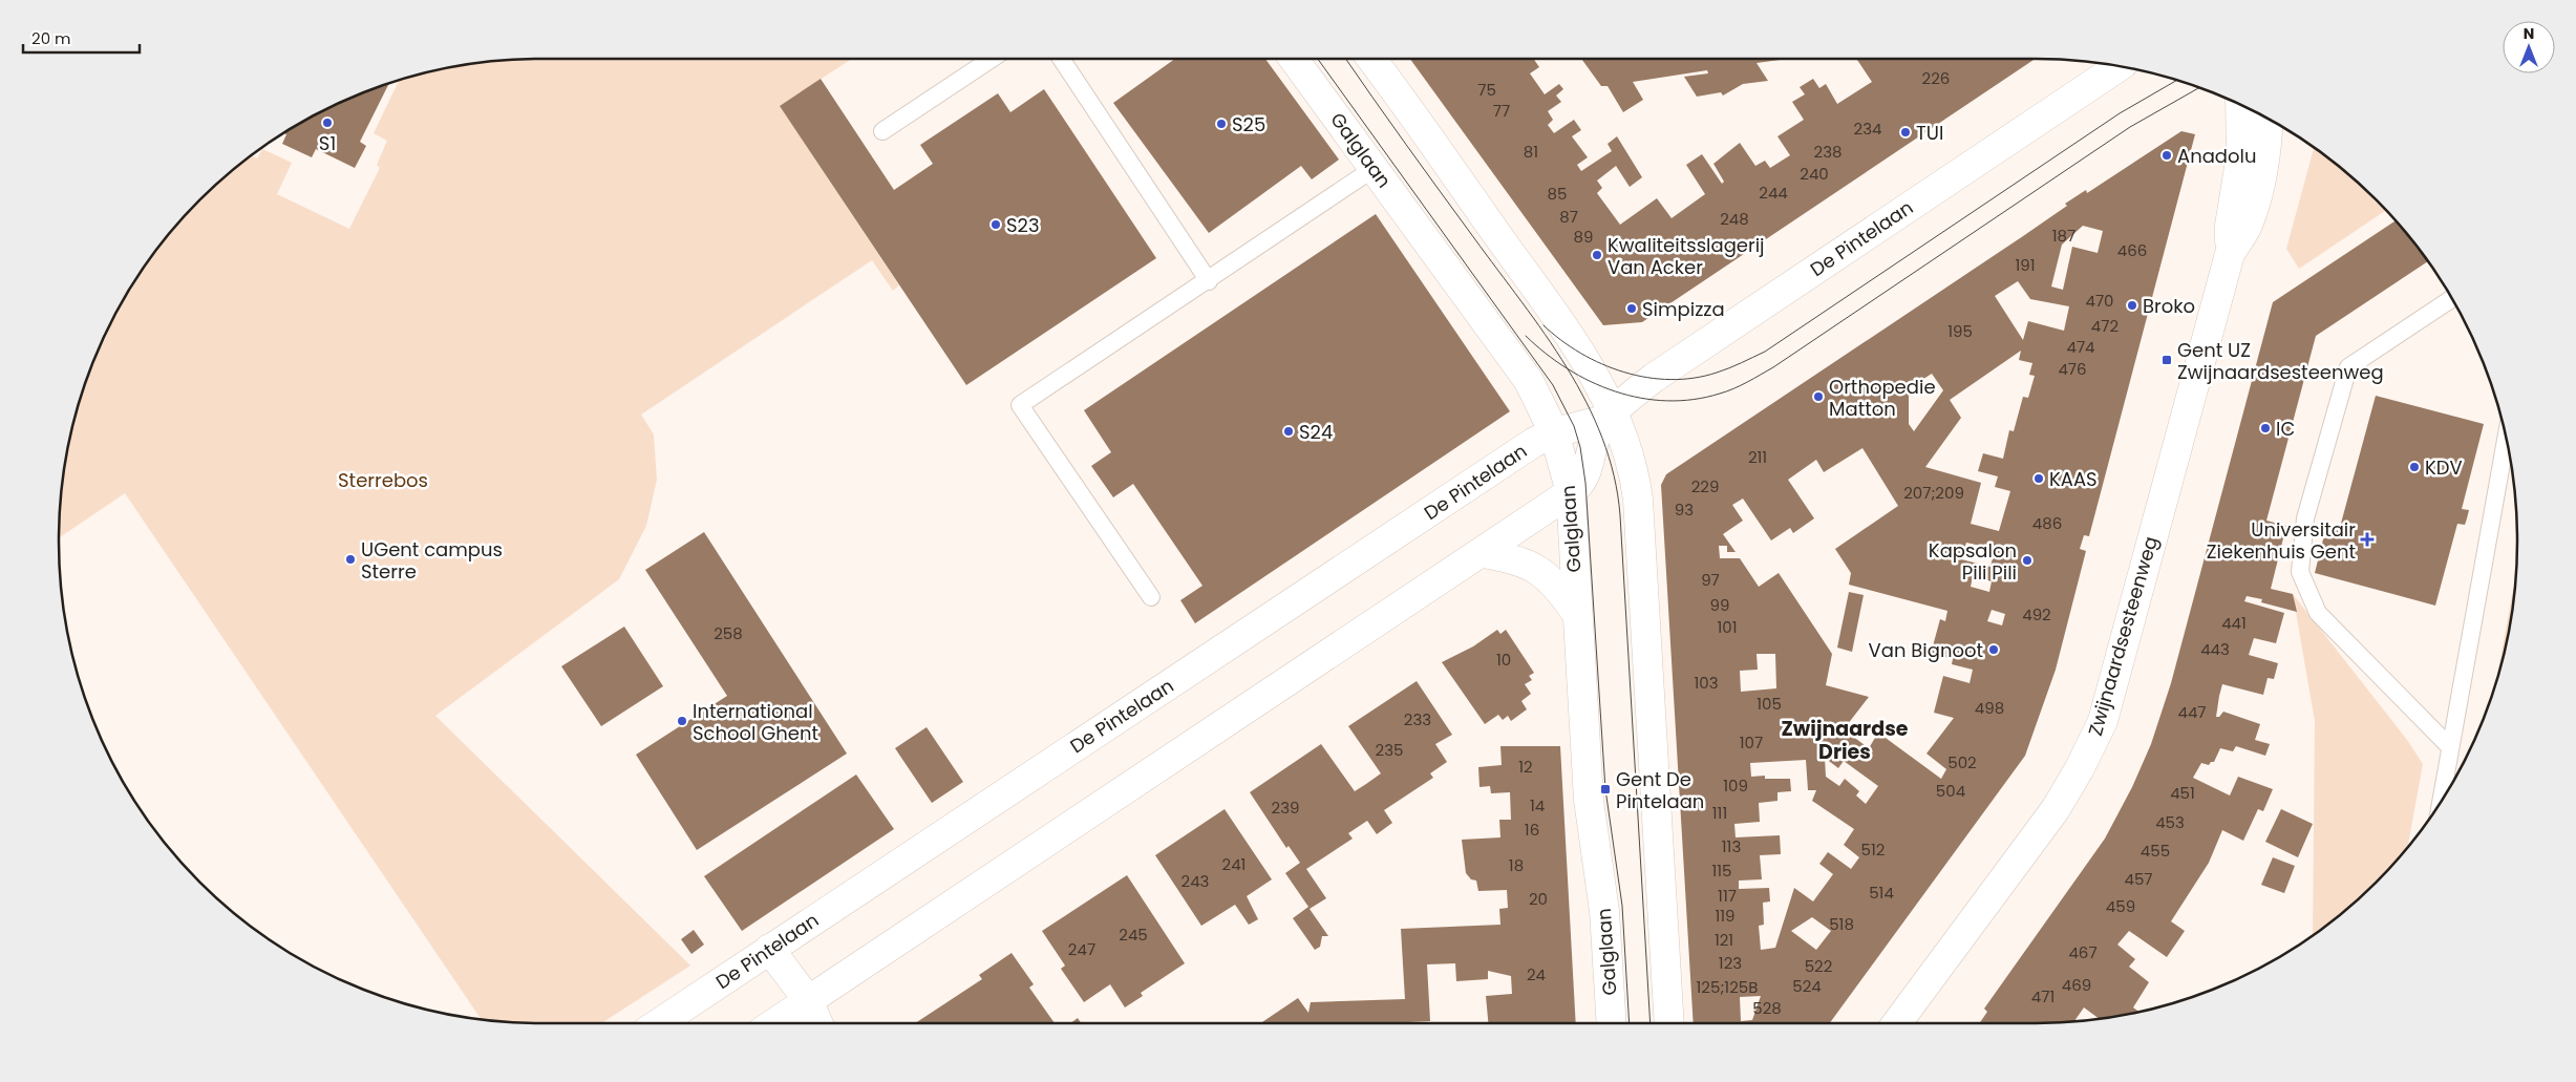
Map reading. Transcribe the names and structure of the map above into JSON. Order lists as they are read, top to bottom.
{
  "streets": {
    "street": ["Galglaan", "De Pintelaan", "Zwijnaardsesteenweg"]
  },
  "crossings": [
    ["Galglaan", "De Pintelaan"]
  ],
  "districts": ["Zwijnaardse Dries"],
  "parks": ["Sterrebos"],
  "places": {
    "other": [
      "S1",
      "S25",
      "TUI",
      "Anadolu",
      "S23",
      "Kwaliteitsslagerij Van Acker",
      "Broko",
      "Simpizza",
      "Orthopedie Matton",
      "IC",
      "S24",
      "KDV",
      "KAAS",
      "UGent campus Sterre",
      "Kapsalon Pili Pili",
      "Van Bignoot",
      "International School Ghent"
    ],
    "transit": ["Gent UZ Zwijnaardsesteenweg", "Gent De Pintelaan"],
    "health": ["Universitair Ziekenhuis Gent"]
  },
  "house_numbers": [
    "226",
    "75",
    "77",
    "234",
    "81",
    "238",
    "240",
    "244",
    "85",
    "87",
    "248",
    "187",
    "89",
    "466",
    "191",
    "470",
    "472",
    "195",
    "474",
    "476",
    "211",
    "229",
    "207;209",
    "93",
    "486",
    "97",
    "99",
    "492",
    "441",
    "101",
    "258",
    "443",
    "10",
    "103",
    "105",
    "498",
    "447",
    "233",
    "107",
    "235",
    "502",
    "12",
    "109",
    "504",
    "451",
    "14",
    "239",
    "111",
    "453",
    "16",
    "113",
    "512",
    "455",
    "241",
    "18",
    "115",
    "457",
    "243",
    "514",
    "117",
    "20",
    "459",
    "119",
    "518",
    "245",
    "121",
    "247",
    "467",
    "123",
    "522",
    "24",
    "469",
    "524",
    "125;125B",
    "471",
    "528"
  ],
  "scale_bar": "20 m",
  "north": "top"
}
